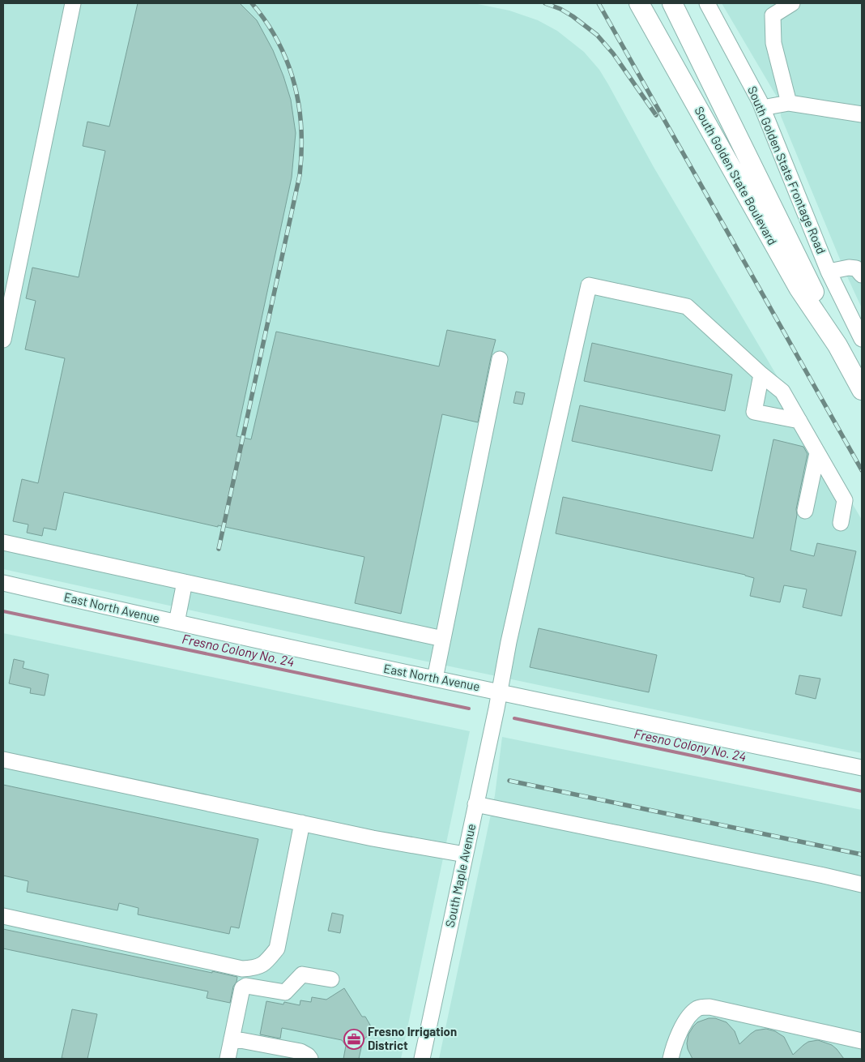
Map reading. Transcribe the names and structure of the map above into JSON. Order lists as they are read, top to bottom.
{
  "streets": {
    "main road": ["South Golden State Boulevard"],
    "street": ["South Golden State Frontage Road", "East North Avenue", "South Maple Avenue"]
  },
  "crossings": [
    ["East North Avenue", "South Maple Avenue"]
  ],
  "water": ["Fresno Colony No. 24"],
  "places": {
    "office": ["Fresno Irrigation District"]
  }
}
